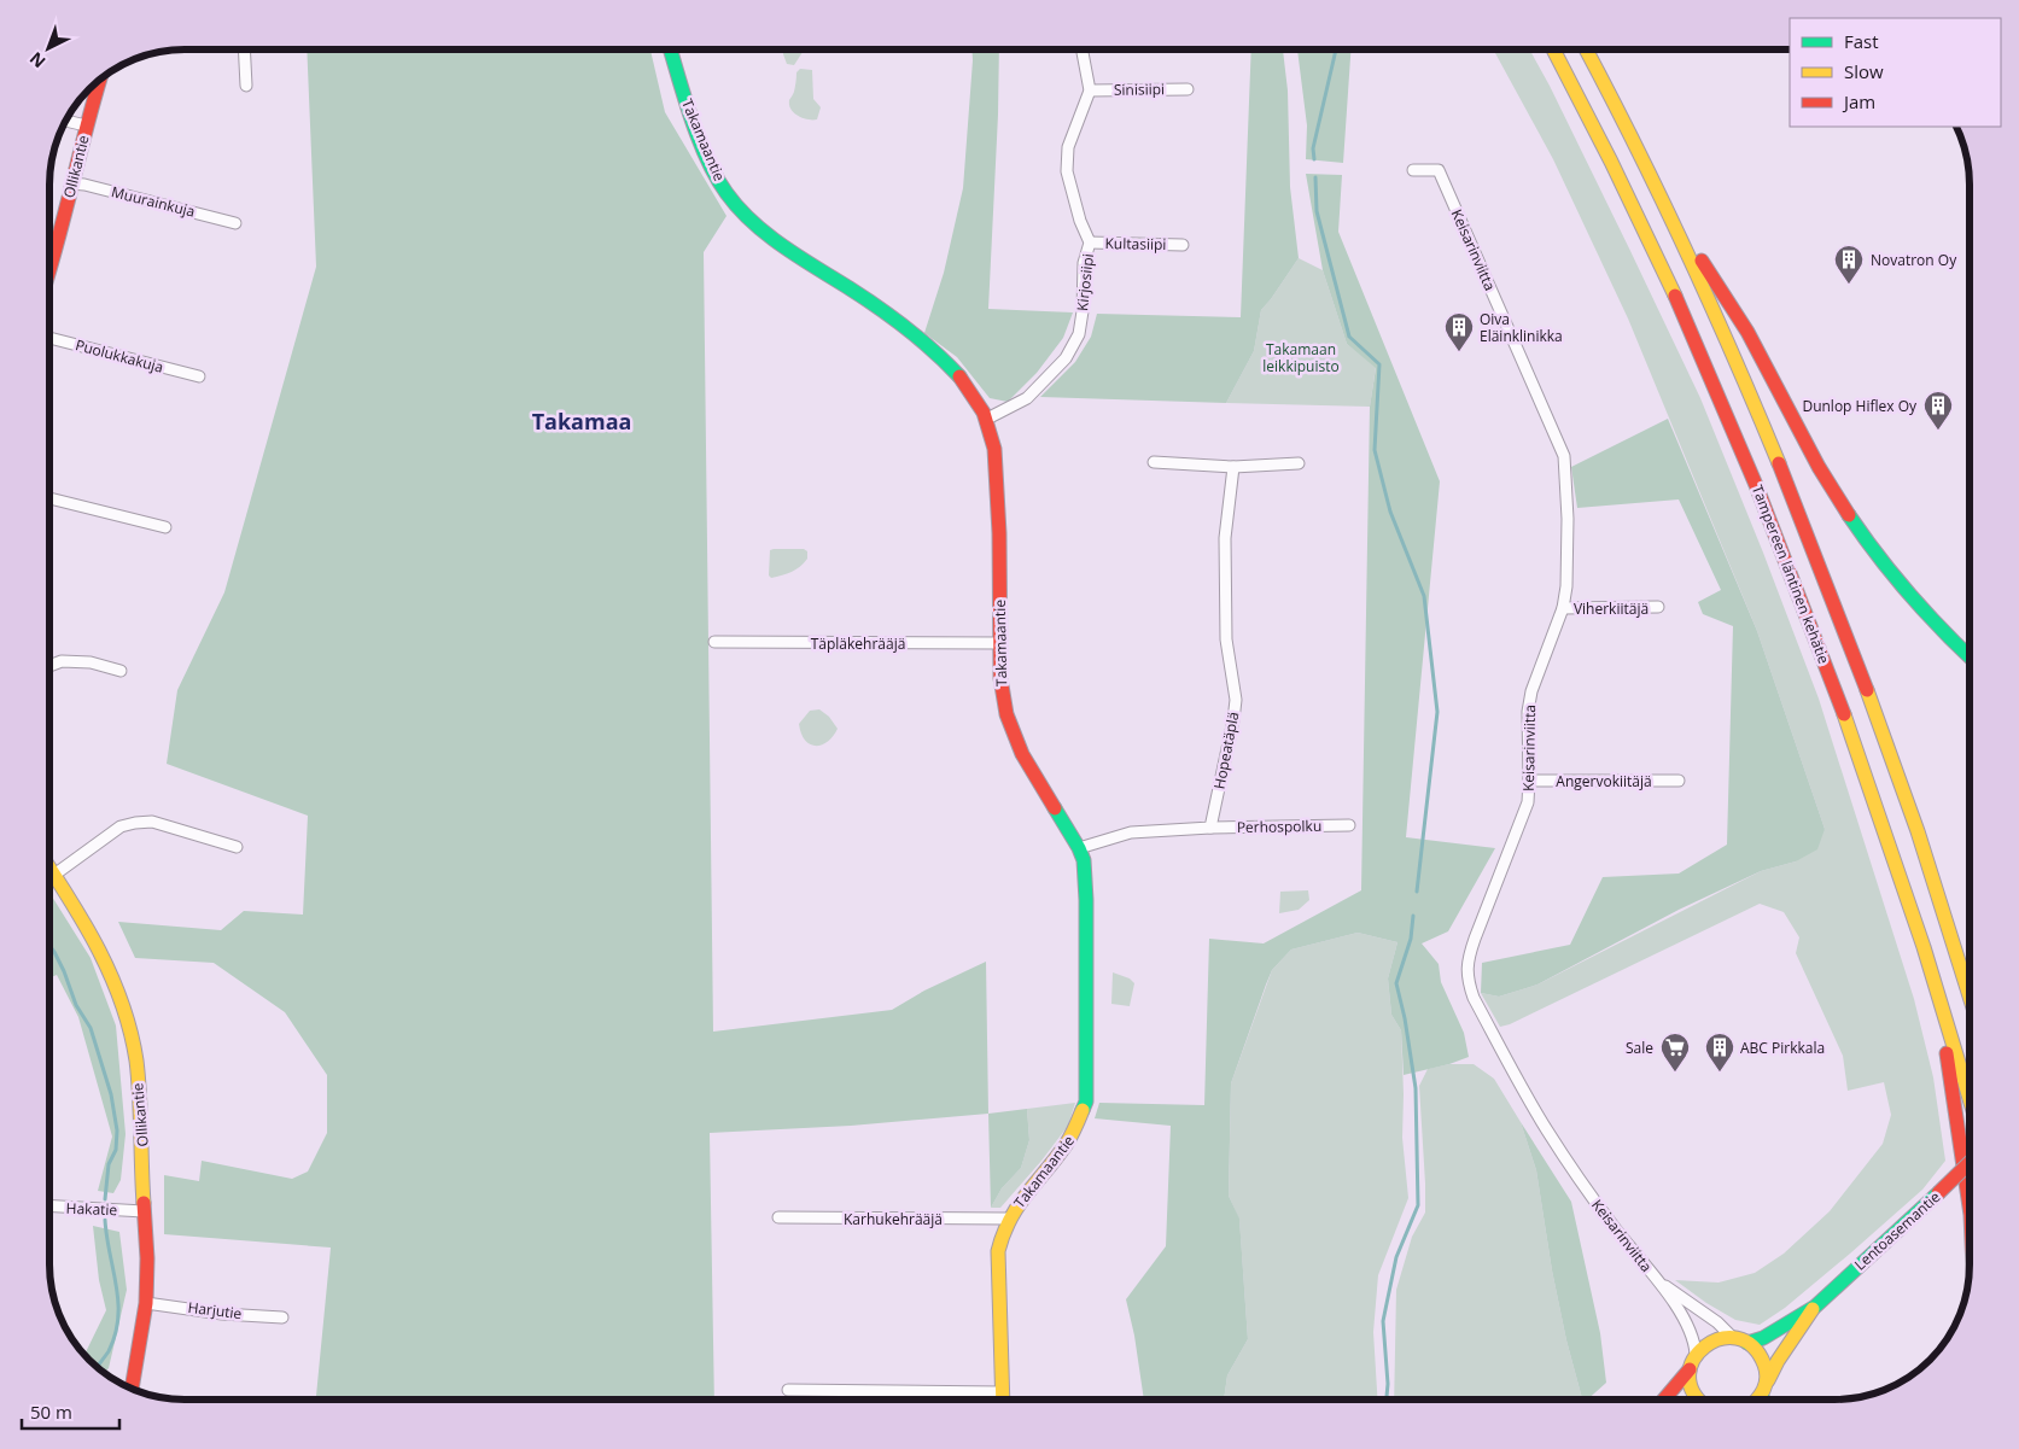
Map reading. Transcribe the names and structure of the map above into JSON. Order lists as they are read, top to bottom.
{
  "streets": {
    "main road": [
      "Takamaantie",
      "Ollikantie",
      "Tampereen läntinen kehätie",
      "Lentoasemantie"
    ],
    "street": [
      "Sinisiipi",
      "Muurainkuja",
      "Kultasiipi",
      "Keisarinviitta",
      "Kirjosiipi",
      "Puolukkakuja",
      "Viherkiitäjä",
      "Täpläkehrääjä",
      "Hopeatäplä",
      "Angervokiitäjä",
      "Perhospolku",
      "Hakatie",
      "Karhukehrääjä",
      "Harjutie"
    ]
  },
  "crossings": [
    ["Sinisiipi", "Kirjosiipi"],
    ["Takamaantie", "Kirjosiipi"],
    ["Takamaantie", "Täpläkehrääjä"],
    ["Takamaantie", "Karhukehrääjä"],
    ["Ollikantie", "Muurainkuja"],
    ["Ollikantie", "Hakatie"],
    ["Ollikantie", "Harjutie"],
    ["Kultasiipi", "Kirjosiipi"],
    ["Keisarinviitta", "Viherkiitäjä"],
    ["Keisarinviitta", "Angervokiitäjä"],
    ["Hopeatäplä", "Perhospolku"]
  ],
  "districts": ["Takamaa"],
  "parks": ["Takamaan leikkipuisto"],
  "places": {
    "building": [
      "Novatron Oy",
      "Oiva Eläinklinikka",
      "Dunlop Hiflex Oy",
      "ABC Pirkkala"
    ],
    "supermarket": ["Sale"]
  },
  "legend": ["Fast", "Slow", "Jam"],
  "scale_bar": "50 m",
  "north": "bottom left"
}
